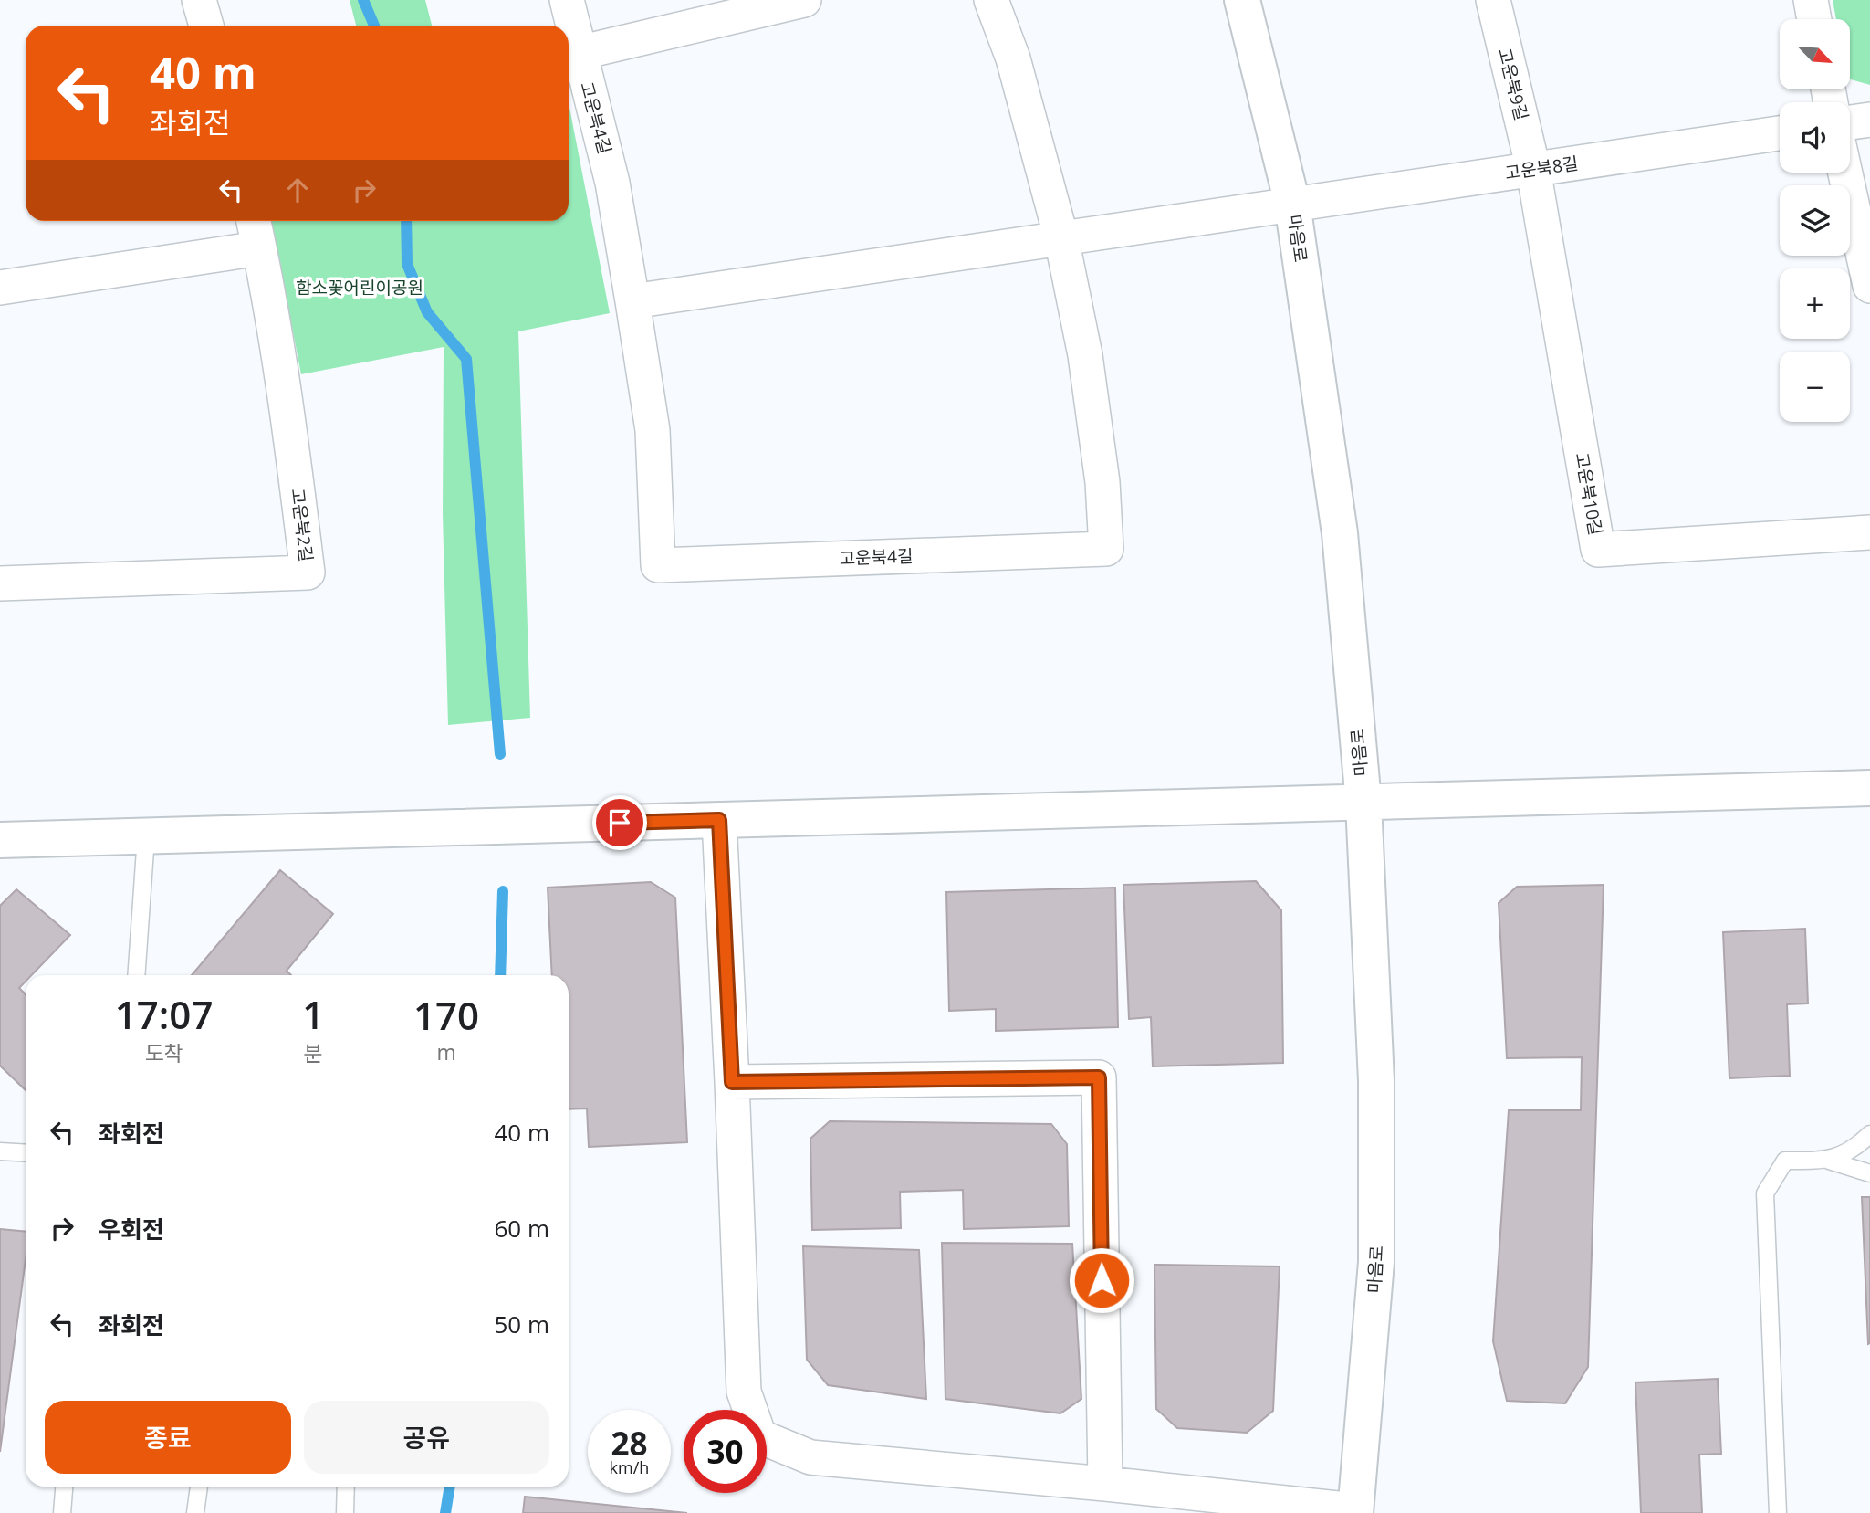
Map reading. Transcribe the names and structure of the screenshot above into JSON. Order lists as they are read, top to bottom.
{
  "streets": {
    "street": [
      "고운북9길",
      "고운북4길",
      "고운북8길",
      "마음로",
      "고운북10길",
      "고운북2길"
    ]
  },
  "crossings": [
    ["고운북9길", "고운북8길"],
    ["고운북9길", "고운북10길"],
    ["고운북4길", "고운북8길"],
    ["고운북8길", "마음로"],
    ["고운북8길", "고운북10길"]
  ],
  "parks": ["함소꽃어린이공원"],
  "north": "bottom right",
  "page": {
    "map_buttons": ["+", "−"],
    "turn": ["40 m", "좌회전"],
    "eta": [
      "17:07",
      "도착",
      "1",
      "분",
      "170",
      "m"
    ],
    "list": [
      {
        "name": "좌회전",
        "value": "40 m"
      },
      {
        "name": "우회전",
        "value": "60 m"
      },
      {
        "name": "좌회전",
        "value": "50 m"
      }
    ],
    "buttons": ["종료", "공유"],
    "speed": "28 km/h",
    "limit": "30"
  }
}
